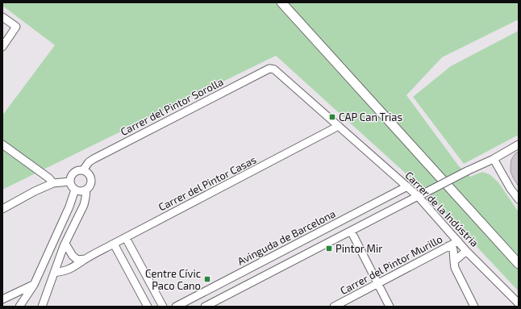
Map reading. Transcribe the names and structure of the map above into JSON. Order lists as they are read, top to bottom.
{
  "streets": {
    "street": [
      "Carrer del Pintor Sorolla",
      "Carrer del Pintor Casas",
      "Carrer de la Indústria",
      "Avinguda de Barcelona",
      "Carrer del Pintor Murillo"
    ]
  },
  "crossings": [
    ["Carrer del Pintor Sorolla", "Carrer de la Indústria"],
    ["Carrer del Pintor Casas", "Carrer de la Indústria"],
    ["Carrer de la Indústria", "Avinguda de Barcelona"],
    ["Carrer de la Indústria", "Carrer del Pintor Murillo"]
  ],
  "places": {
    "transit": ["CAP Can Trias", "Pintor Mir", "Centre Cívic Paco Cano"]
  }
}
